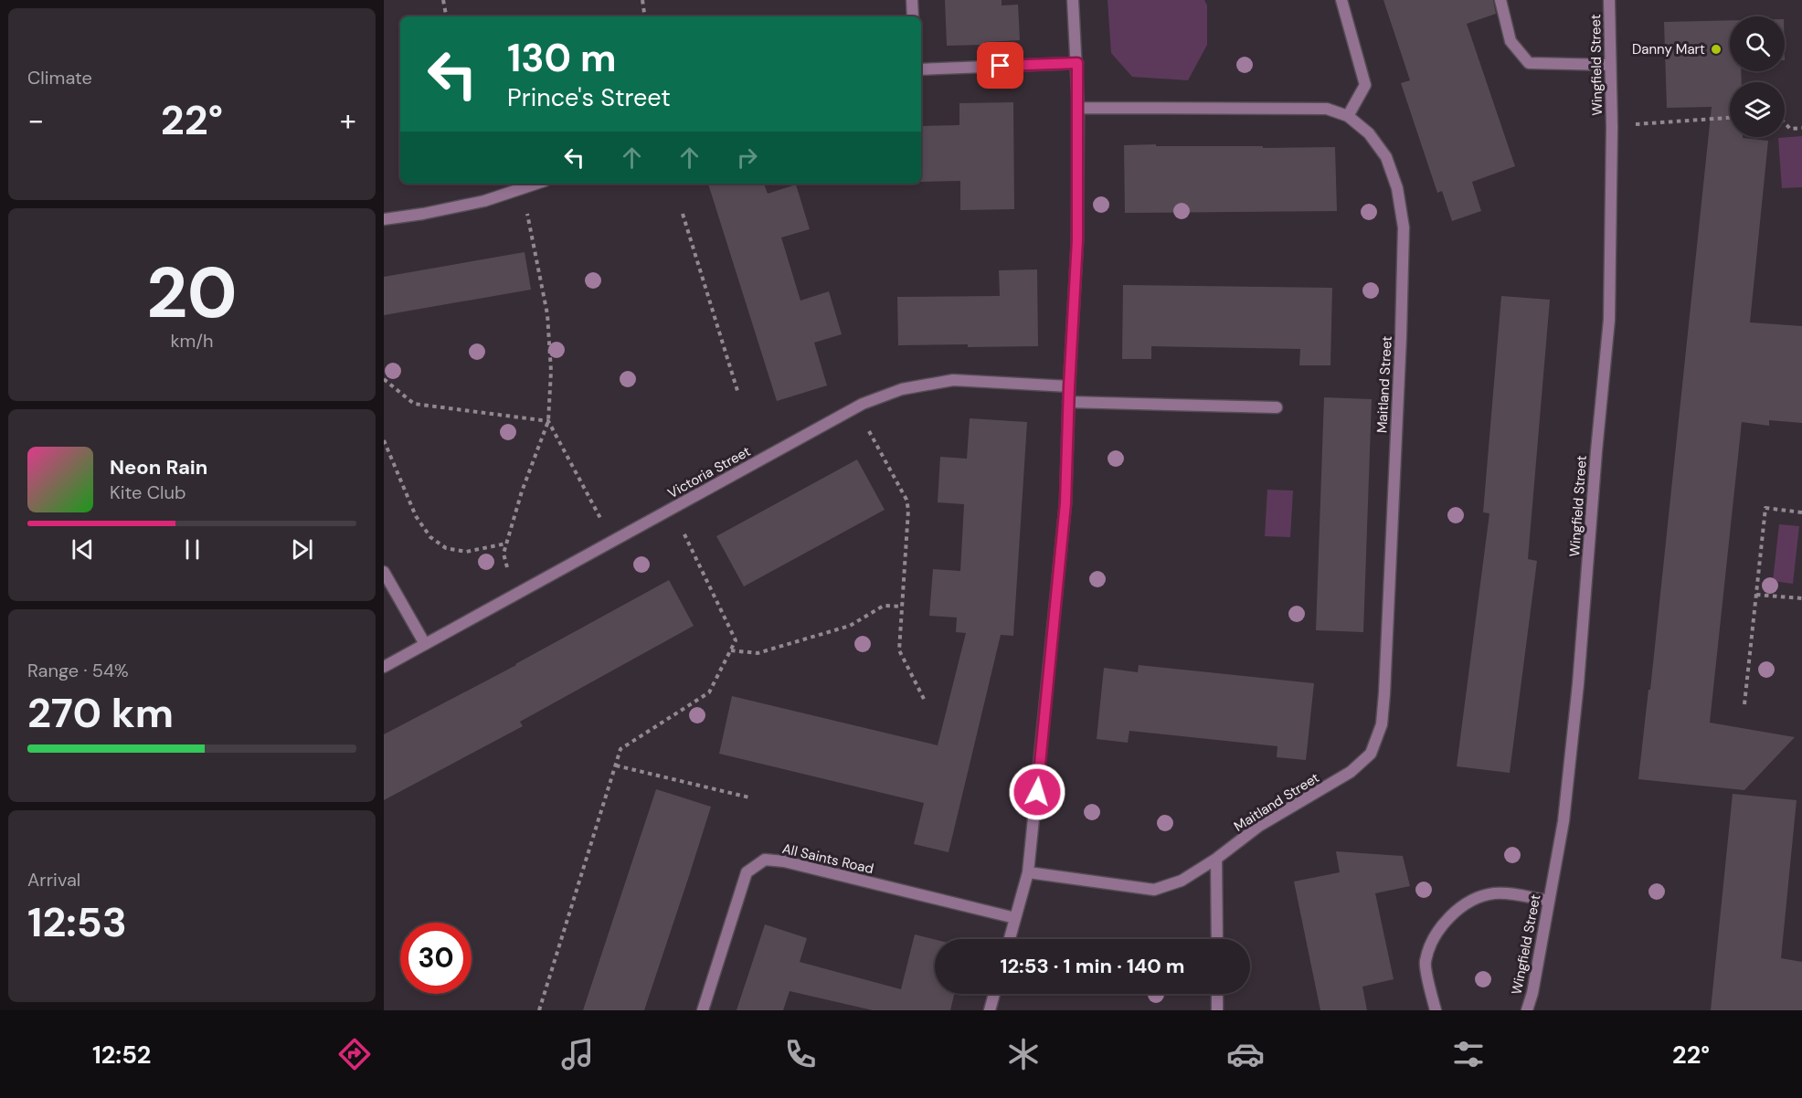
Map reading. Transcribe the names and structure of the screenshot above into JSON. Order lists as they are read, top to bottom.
{
  "streets": {
    "street": [
      "Wingfield Street",
      "Maitland Street",
      "Victoria Street",
      "All Saints Road"
    ]
  },
  "places": ["Danny Mart"],
  "page": {
    "tile": [
      "Climate",
      ["20", "km/h"],
      ["Range · 54%", "270 km"],
      ["Arrival", "12:53"]
    ],
    "turn": ["130 m", "Prince's Street"],
    "heat": ["−", "22°", "+"],
    "song": ["Neon Rain", "Kite Club"],
    "limit": "30",
    "trip": "12:53 · 1 min · 140 m",
    "tabs": ["12:52", "22°"]
  }
}
